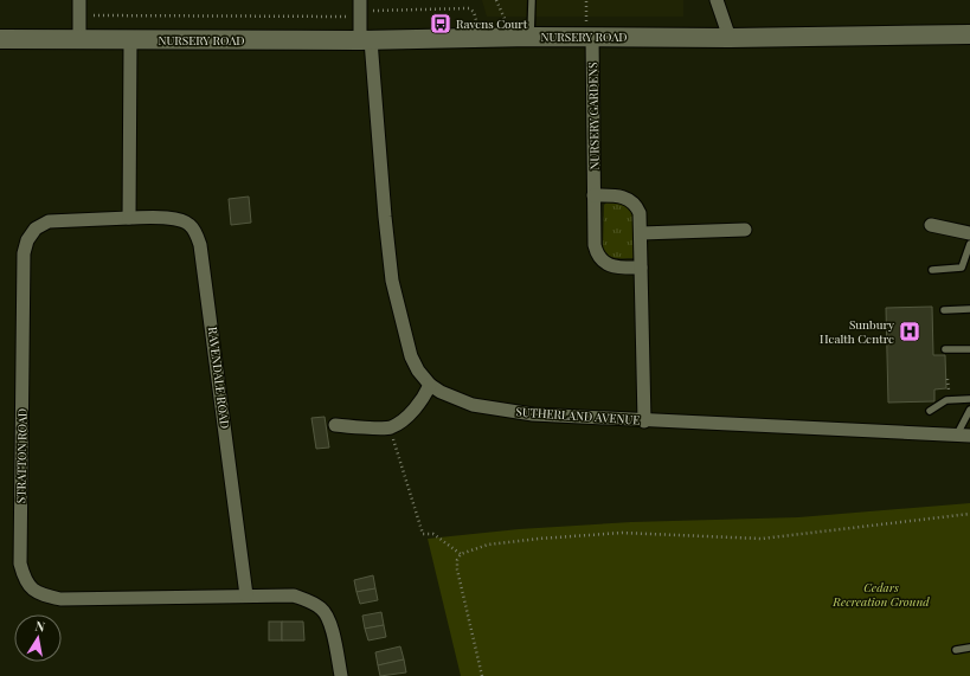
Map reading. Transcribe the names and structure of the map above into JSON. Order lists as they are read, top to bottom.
{
  "streets": {
    "street": [
      "NURSERY ROAD",
      "NURSERY GARDENS",
      "RAVENDALE ROAD",
      "SUTHERLAND AVENUE",
      "STRATTON ROAD"
    ]
  },
  "crossings": [
    ["NURSERY ROAD", "NURSERY GARDENS"],
    ["NURSERY ROAD", "SUTHERLAND AVENUE"],
    ["RAVENDALE ROAD", "STRATTON ROAD"]
  ],
  "parks": ["Cedars Recreation Ground"],
  "places": {
    "bus stop": ["Ravens Court"],
    "hospital": ["Sunbury Health Centre"]
  },
  "north": "top"
}
